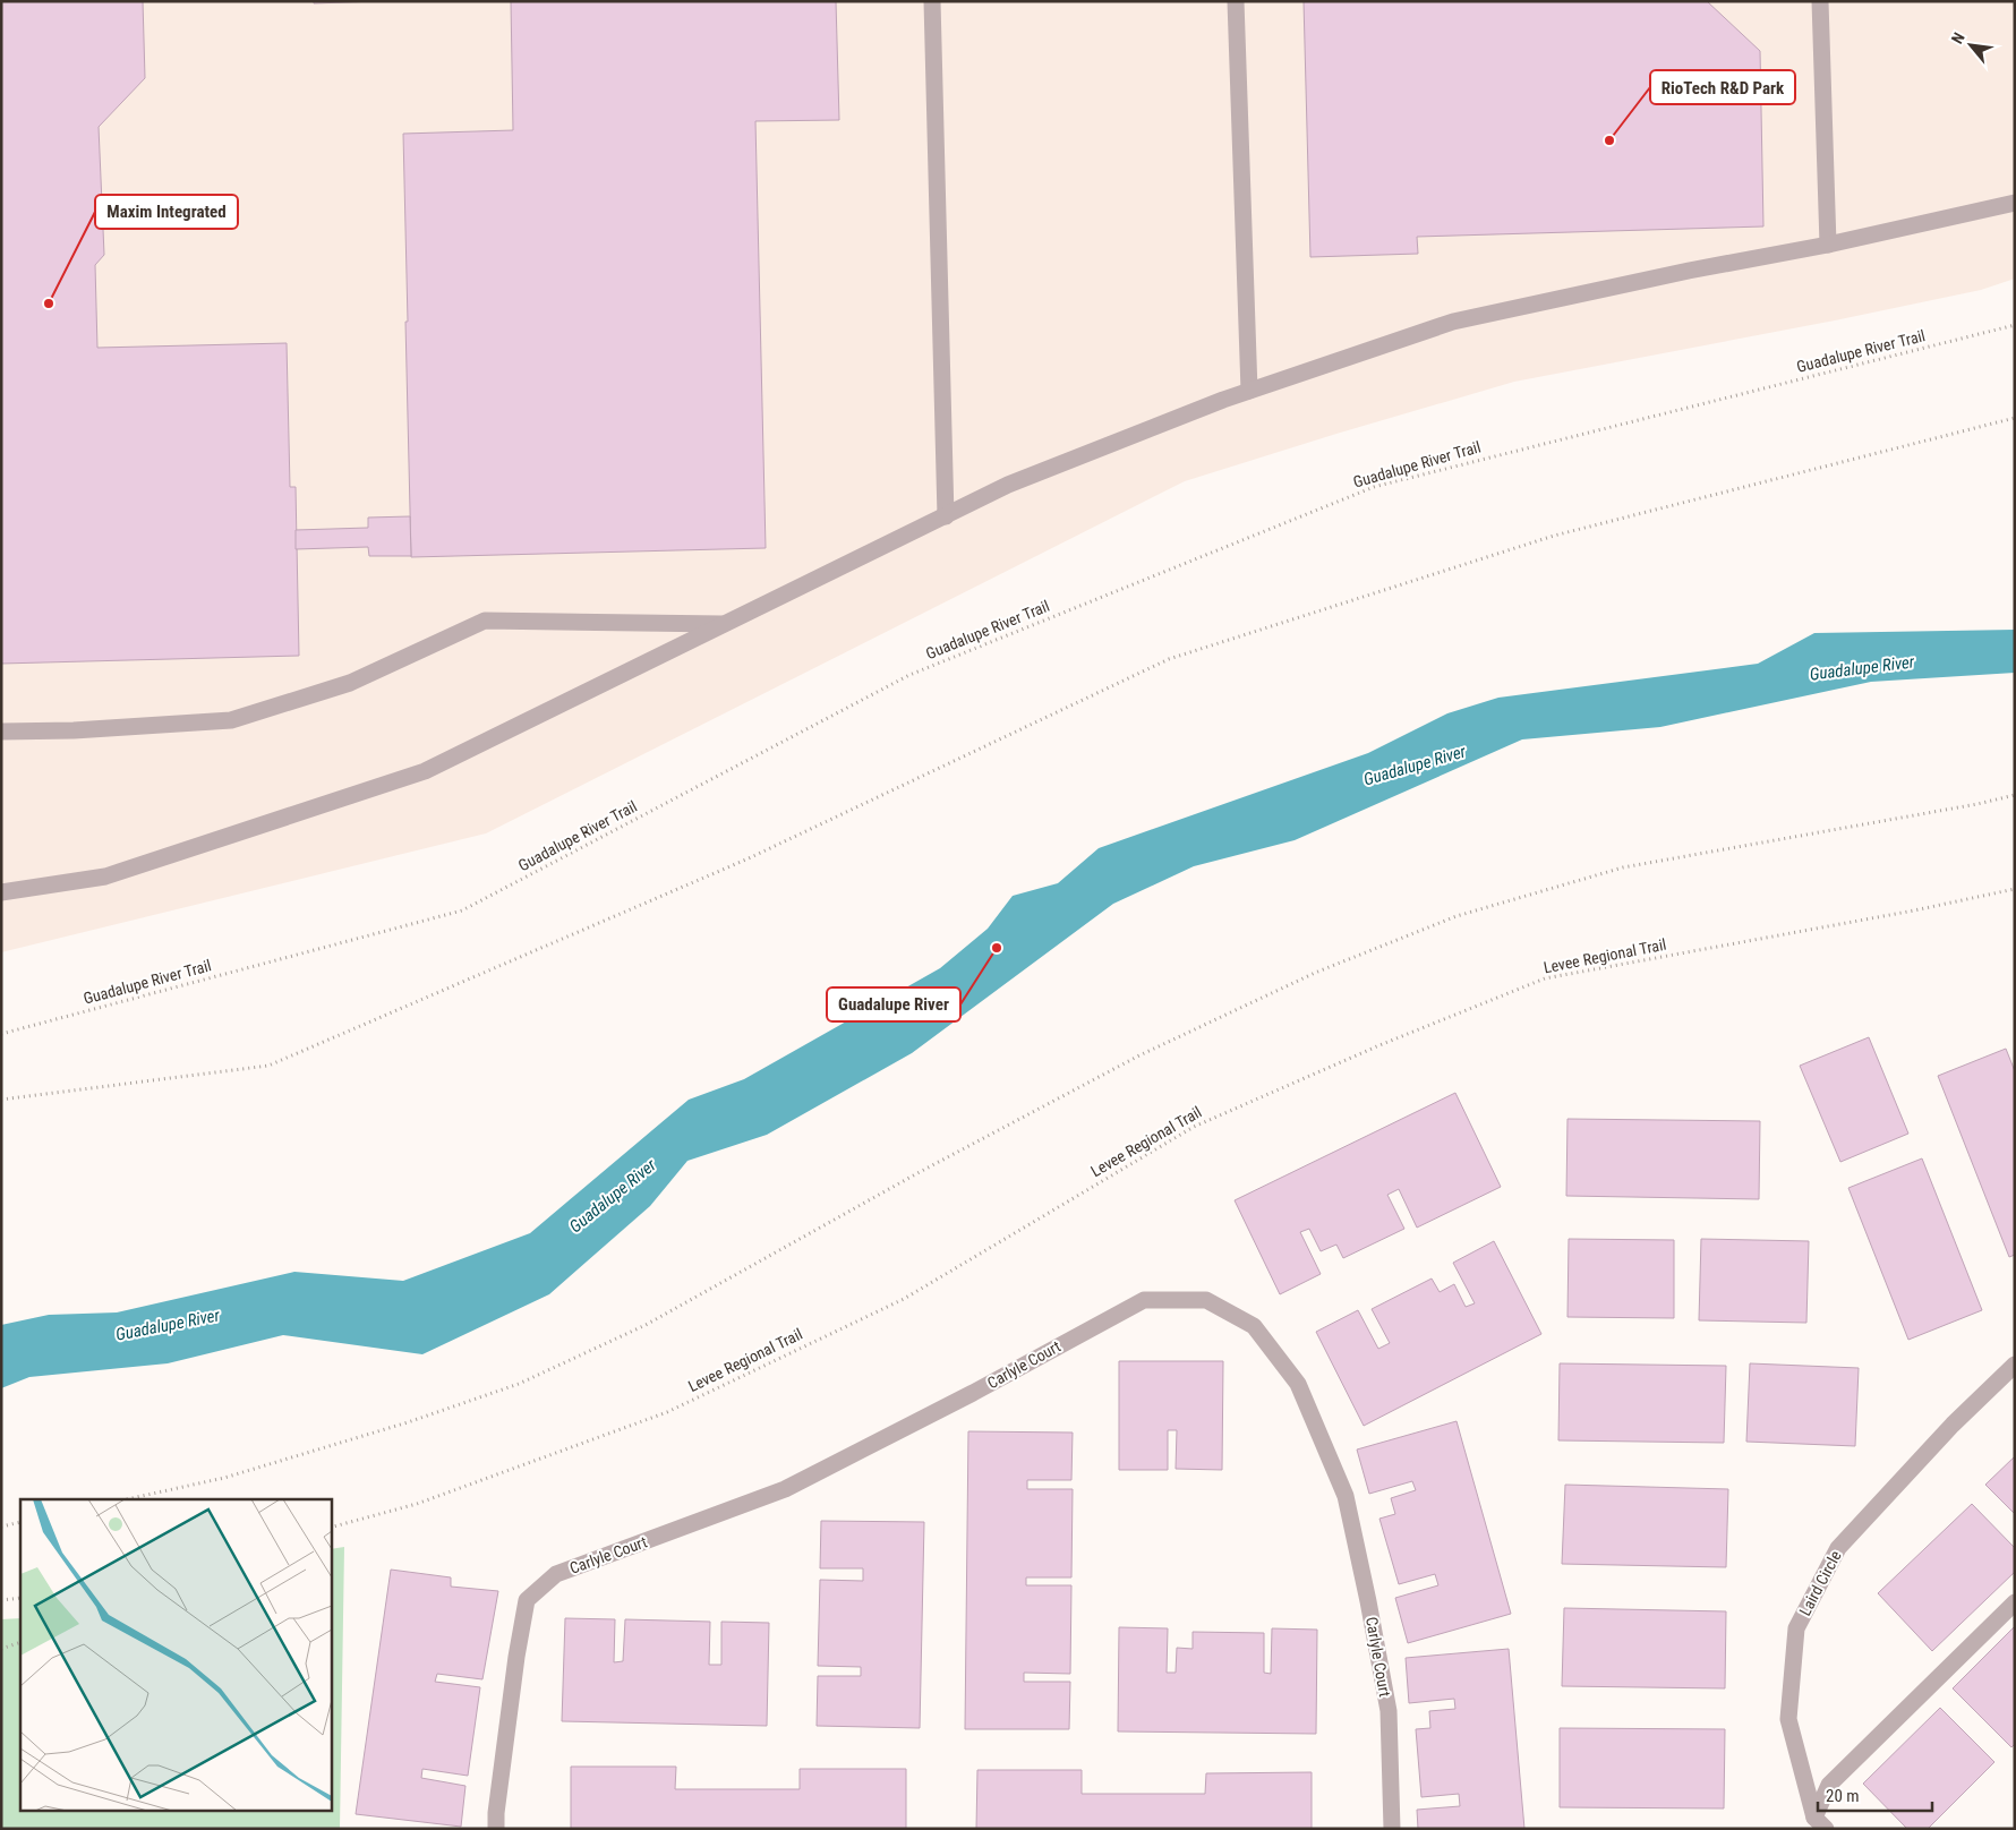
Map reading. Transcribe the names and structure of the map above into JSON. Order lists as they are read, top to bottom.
{
  "streets": {
    "street": ["Carlyle Court", "Laird Circle"],
    "path": ["Guadalupe River Trail", "Levee Regional Trail"]
  },
  "water": ["Guadalupe River"],
  "places": ["RioTech R&D Park", "Maxim Integrated", "Guadalupe River"],
  "scale_bar": "20 m",
  "north": "top left"
}
